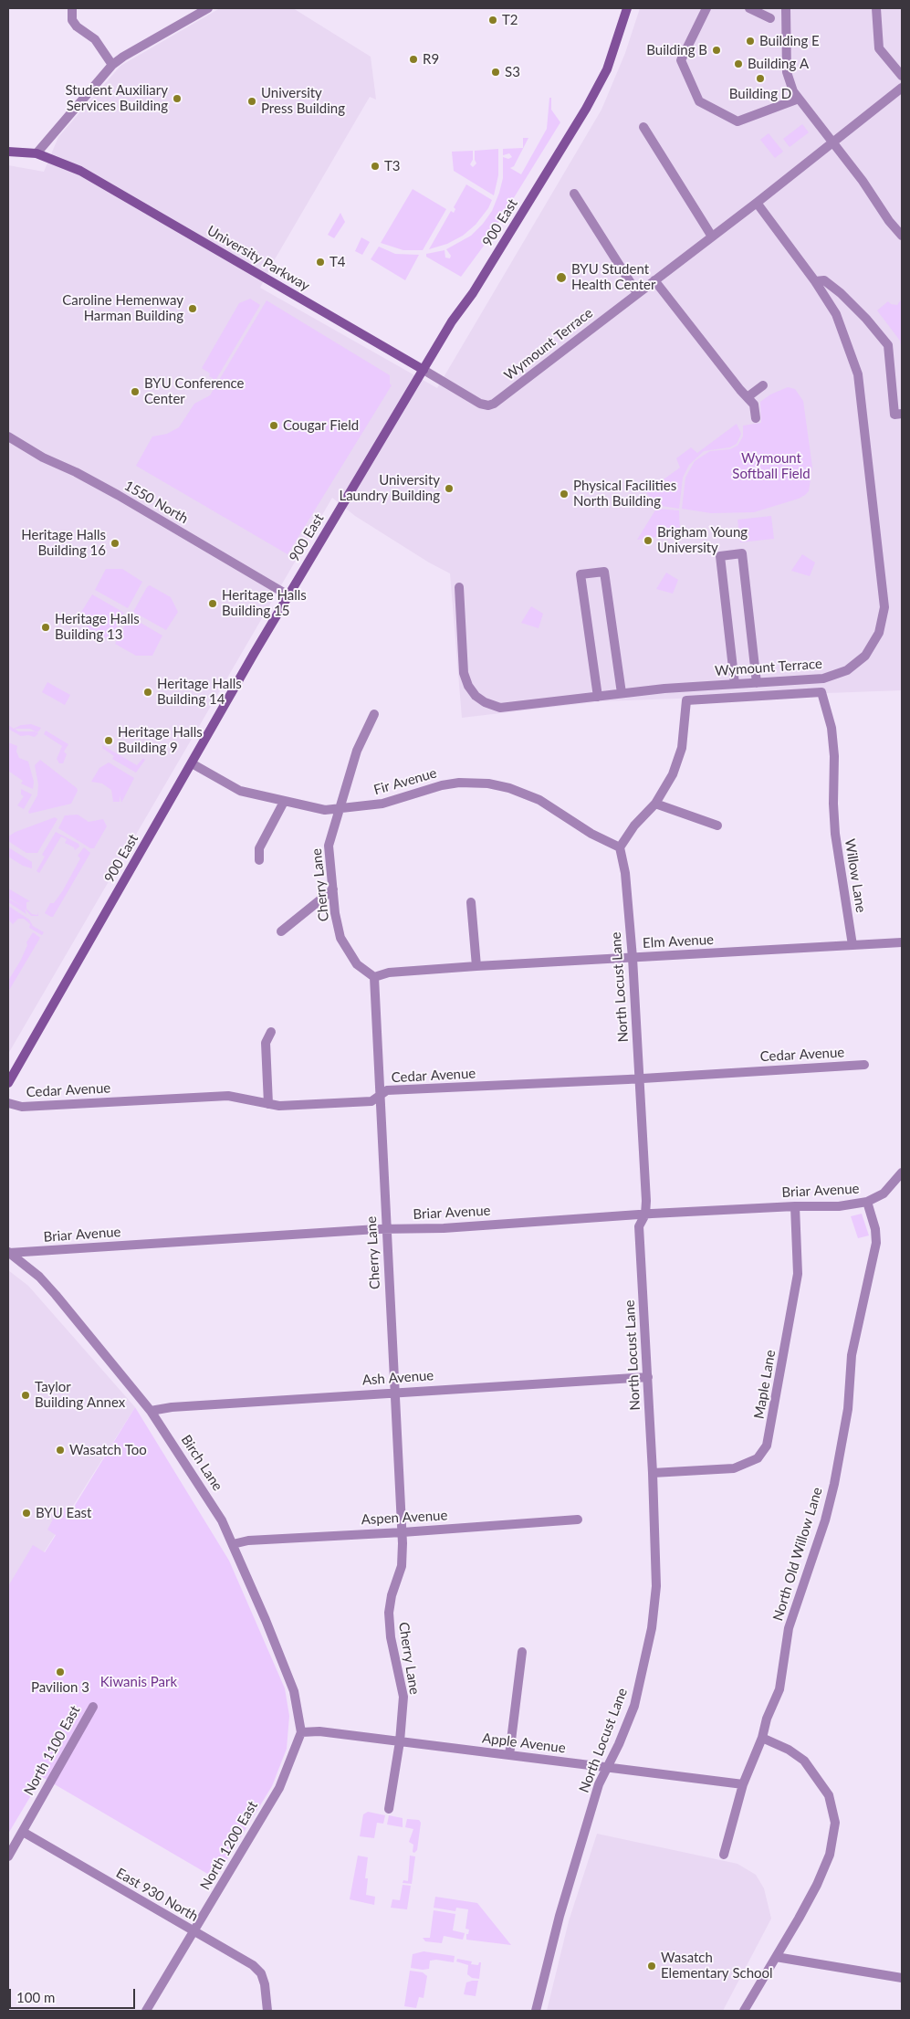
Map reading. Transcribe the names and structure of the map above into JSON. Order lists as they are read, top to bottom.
{
  "streets": {
    "main road": ["900 East", "University Parkway"],
    "street": [
      "Wymount Terrace",
      "1550 North",
      "Fir Avenue",
      "Willow Lane",
      "Cherry Lane",
      "Elm Avenue",
      "North Locust Lane",
      "Cedar Avenue",
      "Briar Avenue",
      "Ash Avenue",
      "Maple Lane",
      "Birch Lane",
      "Aspen Avenue",
      "North Old Willow Lane",
      "Apple Avenue",
      "North 1100 East",
      "North 1200 East",
      "East 930 North"
    ]
  },
  "crossings": [
    ["900 East", "University Parkway"],
    ["900 East", "1550 North"],
    ["900 East", "Fir Avenue"],
    ["University Parkway", "Wymount Terrace"],
    ["Fir Avenue", "Cherry Lane"],
    ["Fir Avenue", "North Locust Lane"],
    ["Willow Lane", "Elm Avenue"],
    ["Cherry Lane", "Elm Avenue"],
    ["Cherry Lane", "Cedar Avenue"],
    ["Cherry Lane", "Briar Avenue"],
    ["Cherry Lane", "Ash Avenue"],
    ["Cherry Lane", "Aspen Avenue"],
    ["Cherry Lane", "Apple Avenue"],
    ["Elm Avenue", "North Locust Lane"],
    ["North Locust Lane", "Cedar Avenue"],
    ["North Locust Lane", "Briar Avenue"],
    ["North Locust Lane", "Ash Avenue"],
    ["North Locust Lane", "Maple Lane"],
    ["North Locust Lane", "Apple Avenue"],
    ["Briar Avenue", "Maple Lane"],
    ["Briar Avenue", "Birch Lane"],
    ["Briar Avenue", "North Old Willow Lane"],
    ["Ash Avenue", "Birch Lane"],
    ["Birch Lane", "Aspen Avenue"],
    ["Birch Lane", "Apple Avenue"],
    ["Birch Lane", "North 1200 East"],
    ["North Old Willow Lane", "Apple Avenue"],
    ["Apple Avenue", "North 1200 East"],
    ["North 1100 East", "East 930 North"],
    ["North 1200 East", "East 930 North"]
  ],
  "parks": ["Wymount Softball Field", "Kiwanis Park"],
  "places": [
    "T2",
    "Building E",
    "Building B",
    "R9",
    "Building A",
    "S3",
    "Building D",
    "Student Auxiliary Services Building",
    "University Press Building",
    "T3",
    "T4",
    "BYU Student Health Center",
    "Caroline Hemenway Harman Building",
    "BYU Conference Center",
    "Cougar Field",
    "University Laundry Building",
    "Physical Facilities North Building",
    "Brigham Young University",
    "Heritage Halls Building 16",
    "Heritage Halls Building 15",
    "Heritage Halls Building 13",
    "Heritage Halls Building 14",
    "Heritage Halls Building 9",
    "Taylor Building Annex",
    "Wasatch Too",
    "BYU East",
    "Pavilion 3",
    "Wasatch Elementary School"
  ],
  "scale_bar": "100 m"
}
